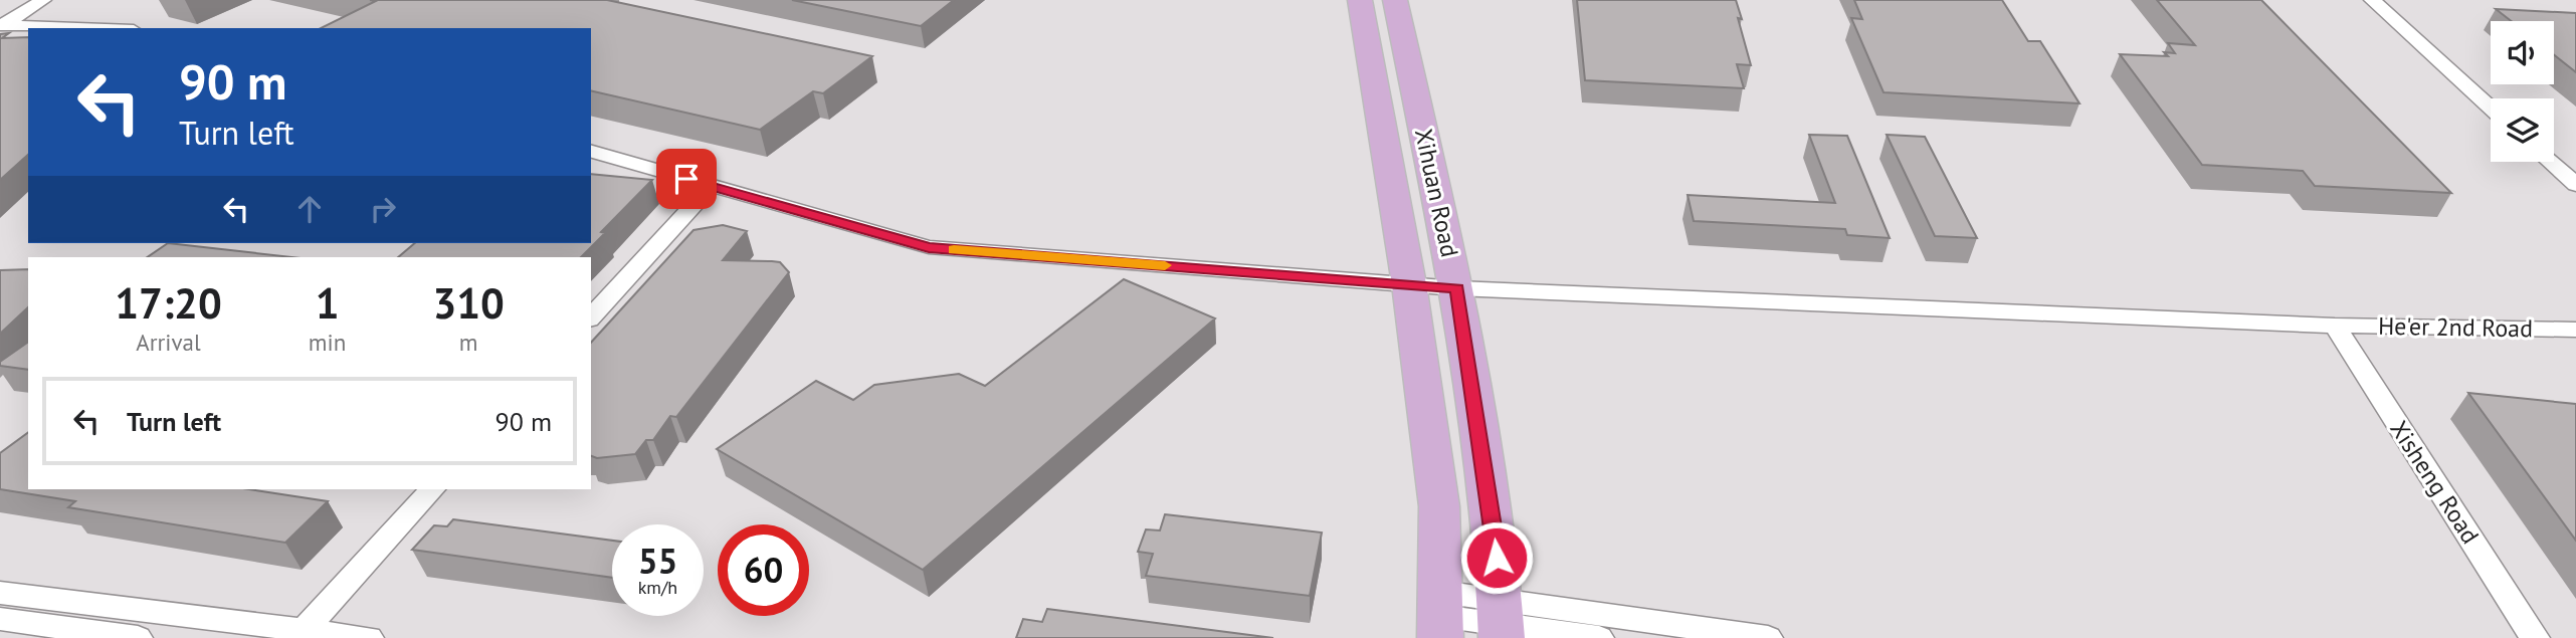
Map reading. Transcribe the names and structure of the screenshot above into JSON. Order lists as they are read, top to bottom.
{
  "streets": {
    "main road": ["Xihuan Road"],
    "street": ["He'er 2nd Road", "Xisheng Road"]
  },
  "crossings": [
    ["Xihuan Road", "He'er 2nd Road"],
    ["He'er 2nd Road", "Xisheng Road"]
  ],
  "page": {
    "turn": ["90 m", "Turn left"],
    "eta": [
      "17:20",
      "Arrival",
      "1",
      "min",
      "310",
      "m"
    ],
    "list": [
      {
        "name": "Turn left",
        "value": "90 m"
      }
    ],
    "speed": "55 km/h",
    "limit": "60"
  }
}
